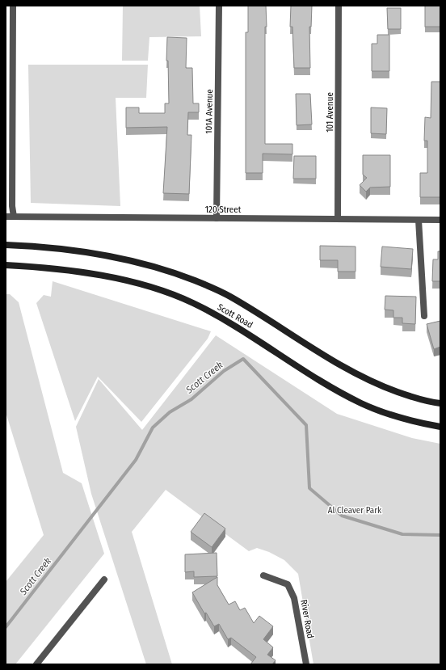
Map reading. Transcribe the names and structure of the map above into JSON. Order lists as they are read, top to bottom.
{
  "streets": {
    "main road": ["Scott Road"],
    "street": [
      "101A Avenue",
      "101 Avenue",
      "120 Street",
      "River Road"
    ]
  },
  "crossings": [
    ["101A Avenue", "120 Street"],
    ["101 Avenue", "120 Street"]
  ],
  "water": ["Scott Creek"],
  "parks": ["Al Cleaver Park"]
}
